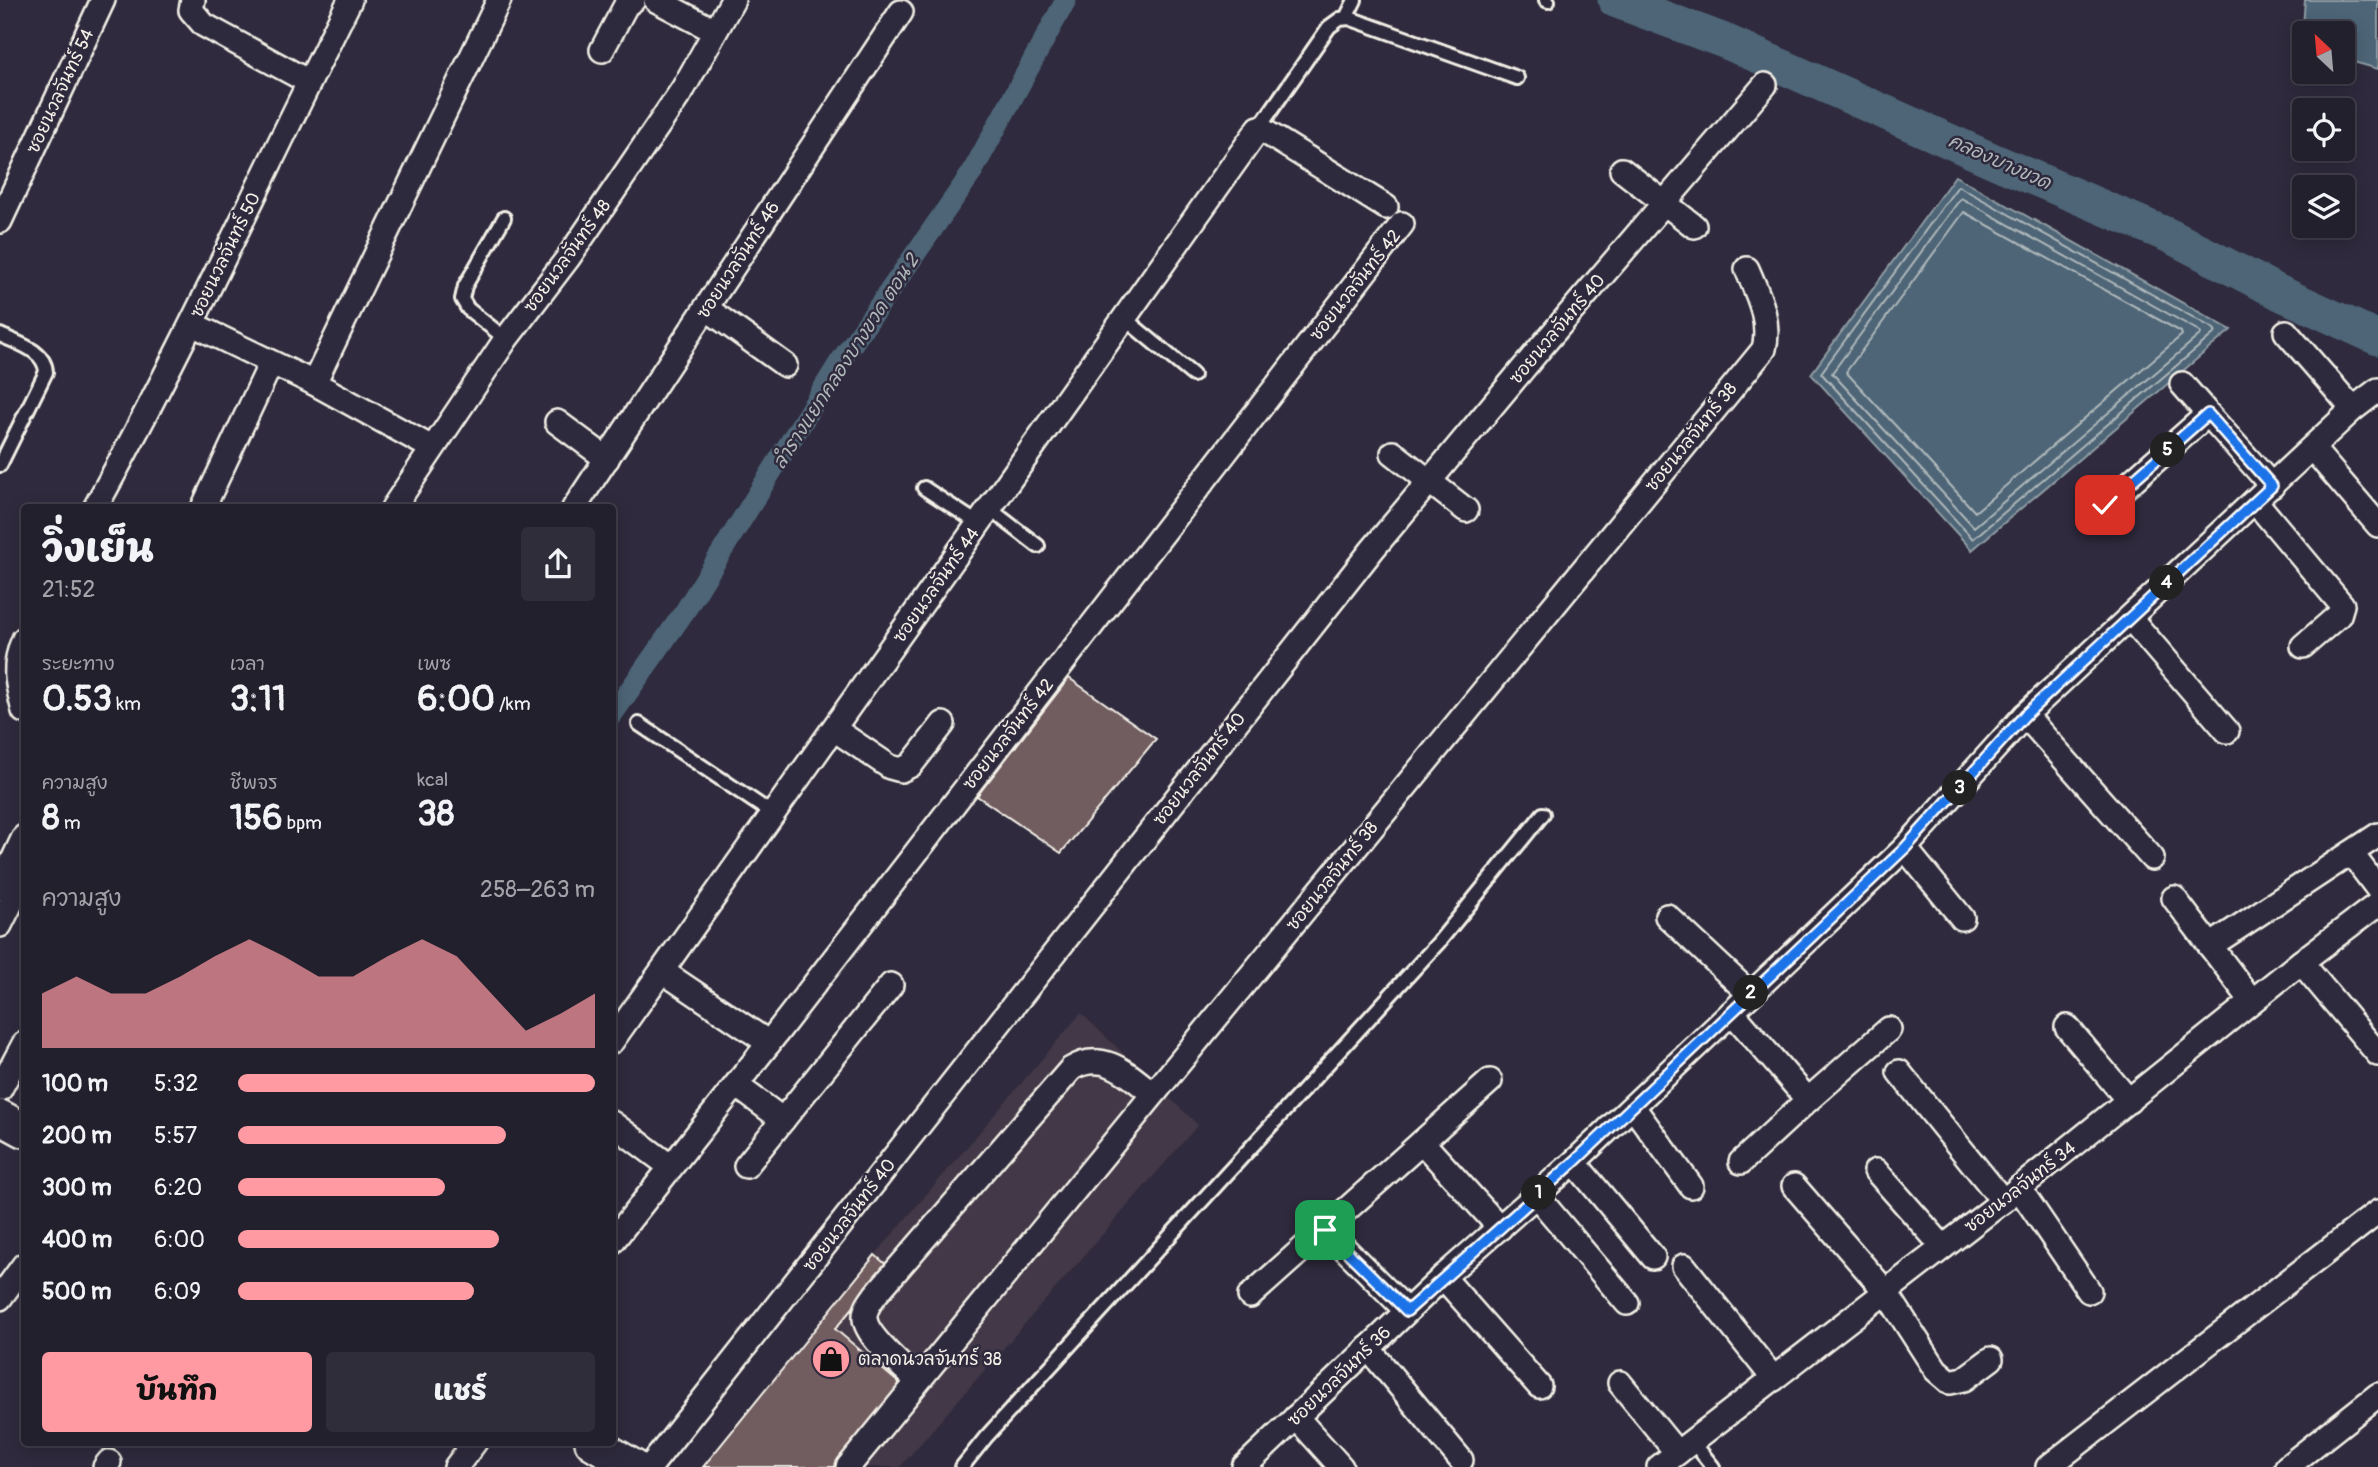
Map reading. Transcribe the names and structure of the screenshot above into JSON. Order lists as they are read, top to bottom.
{
  "streets": {
    "street": [
      "ซอยนวลจันทร์ 54",
      "ซอยนวลจันทร์ 50",
      "ซอยนวลจันทร์ 48",
      "ซอยนวลจันทร์ 46",
      "ซอยนวลจันทร์ 42",
      "ซอยนวลจันทร์ 40",
      "ซอยนวลจันทร์ 38",
      "ซอยนวลจันทร์ 44",
      "ซอยนวลจันทร์ 34",
      "ซอยนวลจันทร์ 36"
    ]
  },
  "crossings": [
    ["ซอยนวลจันทร์ 42", "ซอยนวลจันทร์ 44"]
  ],
  "water": ["คลองบางขวด", "ลำรางแยกคลองบางขวด ตอน 2"],
  "places": {
    "shop": ["ตลาดนวลจันทร์ 38"]
  },
  "north": "top left",
  "page": {
    "pins": [
      "5",
      "4",
      "3",
      "2",
      "1"
    ],
    "heading": ["วิ่งเย็น", "21:52"],
    "stats": [
      ["ระยะทาง", "0.53 km"],
      ["เวลา", "3:11"],
      ["เพซ", "6:00 /km"],
      ["ความสูง", "8 m"],
      ["ชีพจร", "156 bpm"],
      ["kcal", "38"]
    ],
    "chart": ["ความสูง", "258–263 m"],
    "list": [
      {
        "name": "100 m",
        "note": "5:32"
      },
      {
        "name": "200 m",
        "note": "5:57"
      },
      {
        "name": "300 m",
        "note": "6:20"
      },
      {
        "name": "400 m",
        "note": "6:00"
      },
      {
        "name": "500 m",
        "note": "6:09"
      }
    ],
    "buttons": ["บันทึก", "แชร์"]
  }
}
